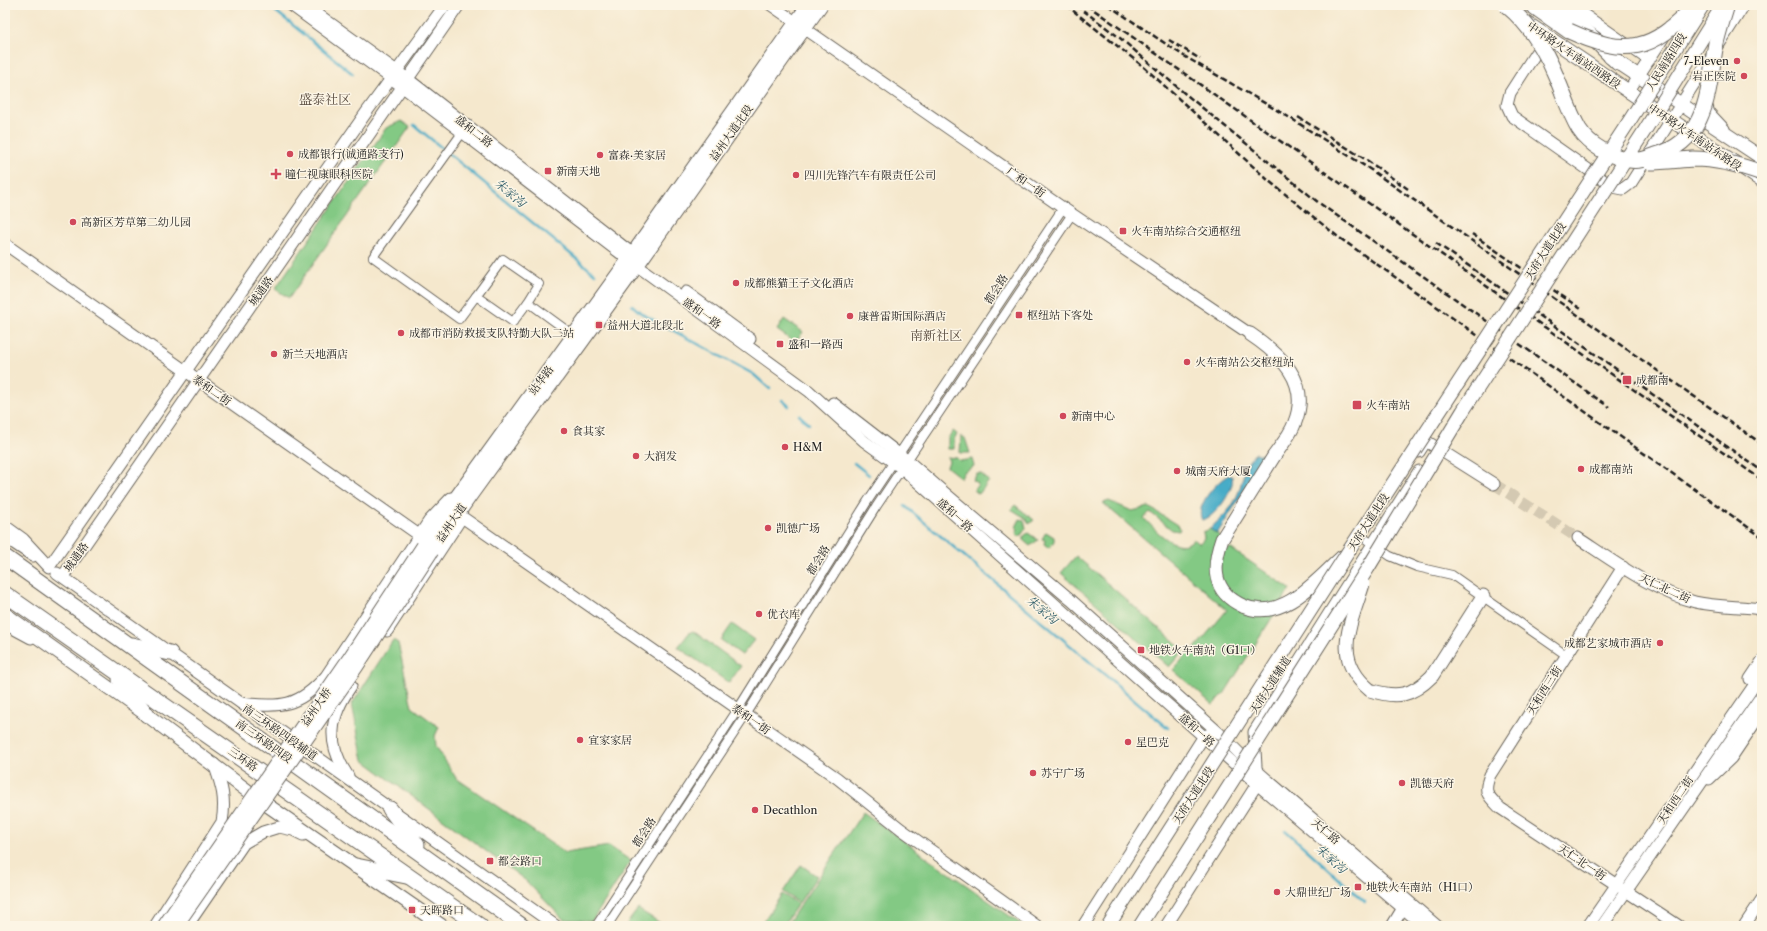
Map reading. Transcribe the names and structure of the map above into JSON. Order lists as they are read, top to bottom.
{
  "streets": {
    "highway": ["南三环路四段", "三环路"],
    "main road": [
      "中环路火车南站西路段",
      "人民南路四段",
      "益州大道北段",
      "中环路火车南站东路段",
      "天府大道北段",
      "站华路",
      "益州大道",
      "益州大桥"
    ],
    "street": [
      "盛和二路",
      "广和一街",
      "都会路",
      "城通路",
      "盛和一路",
      "泰和二街",
      "天仁北二街",
      "天府大道辅道",
      "天和西三街",
      "泰和一街",
      "南三环路四段辅道",
      "天和西二街",
      "天仁路",
      "天仁北一街"
    ]
  },
  "crossings": [
    ["中环路火车南站西路段", "人民南路四段"],
    ["中环路火车南站西路段", "中环路火车南站东路段"],
    ["人民南路四段", "中环路火车南站东路段"],
    ["人民南路四段", "天府大道北段"],
    ["盛和二路", "益州大道北段"],
    ["盛和二路", "城通路"],
    ["盛和二路", "盛和一路"],
    ["盛和二路", "站华路"],
    ["益州大道北段", "广和一街"],
    ["益州大道北段", "盛和一路"],
    ["益州大道北段", "站华路"],
    ["广和一街", "都会路"],
    ["都会路", "盛和一路"],
    ["都会路", "泰和一街"],
    ["城通路", "泰和二街"],
    ["城通路", "南三环路四段辅道"],
    ["盛和一路", "站华路"],
    ["盛和一路", "天府大道辅道"],
    ["盛和一路", "天仁路"],
    ["站华路", "益州大道"],
    ["泰和二街", "益州大道"],
    ["泰和二街", "益州大桥"],
    ["益州大道", "益州大桥"],
    ["天仁北二街", "天和西三街"],
    ["天府大道辅道", "天仁路"],
    ["天和西三街", "天仁北一街"],
    ["天和西二街", "天仁北一街"]
  ],
  "districts": ["盛泰社区", "南新社区"],
  "water": ["朱家沟"],
  "places": {
    "other": [
      "7-Eleven",
      "岩正医院",
      "成都银行(诚通路支行)",
      "富森·美家居",
      "四川先锋汽车有限责任公司",
      "高新区芳草第二幼儿园",
      "成都熊猫王子文化酒店",
      "康普雷斯国际酒店",
      "成都市消防救援支队特勤大队二站",
      "新兰天地酒店",
      "火车南站公交枢纽站",
      "新南中心",
      "食其家",
      "H&M",
      "大润发",
      "成都南站",
      "城南天府大厦",
      "凯德广场",
      "优衣库",
      "成都艺家城市酒店",
      "宜家家居",
      "星巴克",
      "苏宁广场",
      "凯德天府",
      "Decathlon",
      "大鼎世纪广场"
    ],
    "transit": [
      "新南天地",
      "火车南站综合交通枢纽",
      "枢纽站下客处",
      "益州大道北段北",
      "盛和一路西",
      "成都南",
      "火车南站",
      "地铁火车南站（G1口）",
      "都会路口",
      "地铁火车南站（H1口）",
      "天晖路口"
    ],
    "health": ["瞳仁视康眼科医院"]
  }
}
